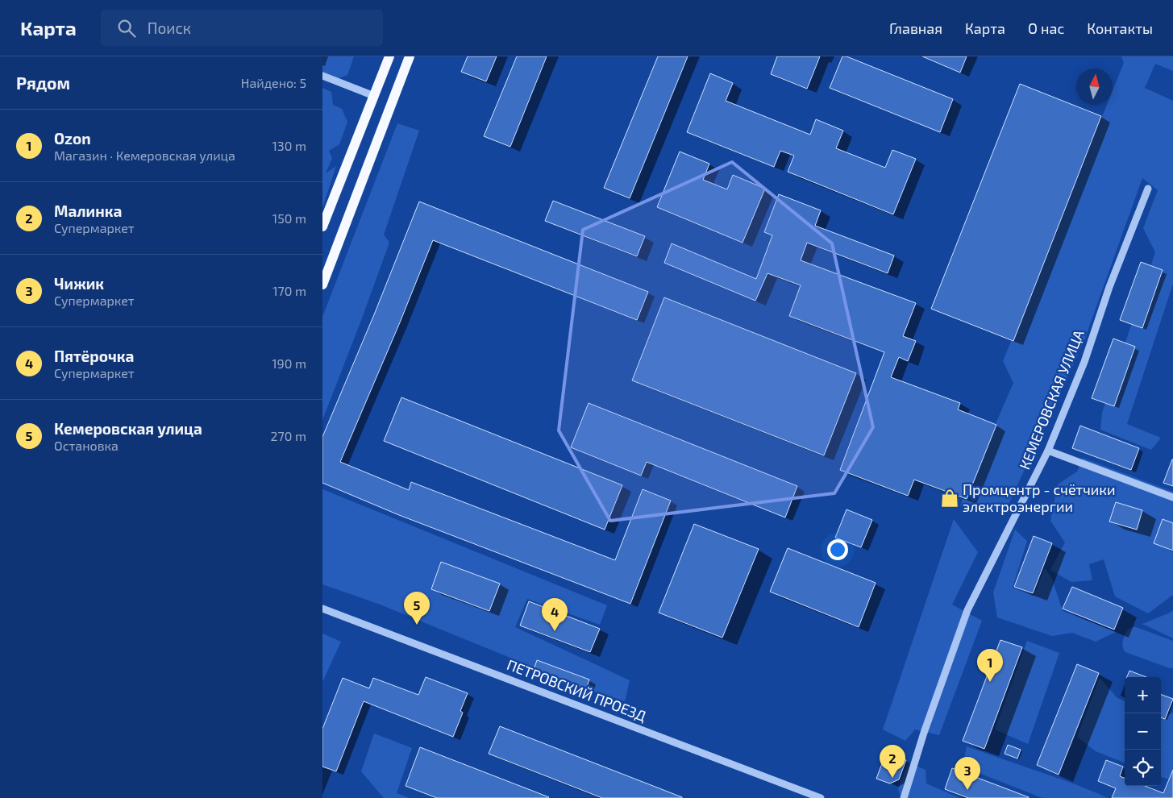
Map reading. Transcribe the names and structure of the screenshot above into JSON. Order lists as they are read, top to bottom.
{
  "streets": {
    "street": ["КЕМЕРОВСКАЯ УЛИЦА", "ПЕТРОВСКИЙ ПРОЕЗД"]
  },
  "places": {
    "shop": ["Промцентр - счётчики электроэнергии"]
  },
  "north": "top",
  "page": {
    "header": "Карта",
    "search": "Поиск",
    "nav": [
      "Главная",
      "Карта",
      "О нас",
      "Контакты"
    ],
    "heading": ["Рядом", "Найдено: 5"],
    "list": [
      {
        "mark": "1",
        "name": "Ozon",
        "note": "Магазин · Кемеровская улица",
        "value": "130 m"
      },
      {
        "mark": "2",
        "name": "Малинка",
        "note": "Супермаркет",
        "value": "150 m"
      },
      {
        "mark": "3",
        "name": "Чижик",
        "note": "Супермаркет",
        "value": "170 m"
      },
      {
        "mark": "4",
        "name": "Пятёрочка",
        "note": "Супермаркет",
        "value": "190 m"
      },
      {
        "mark": "5",
        "name": "Кемеровская улица",
        "note": "Остановка",
        "value": "270 m"
      }
    ],
    "pins": [
      "5",
      "4",
      "1",
      "2",
      "3"
    ],
    "map_buttons": ["+", "−"]
  }
}
